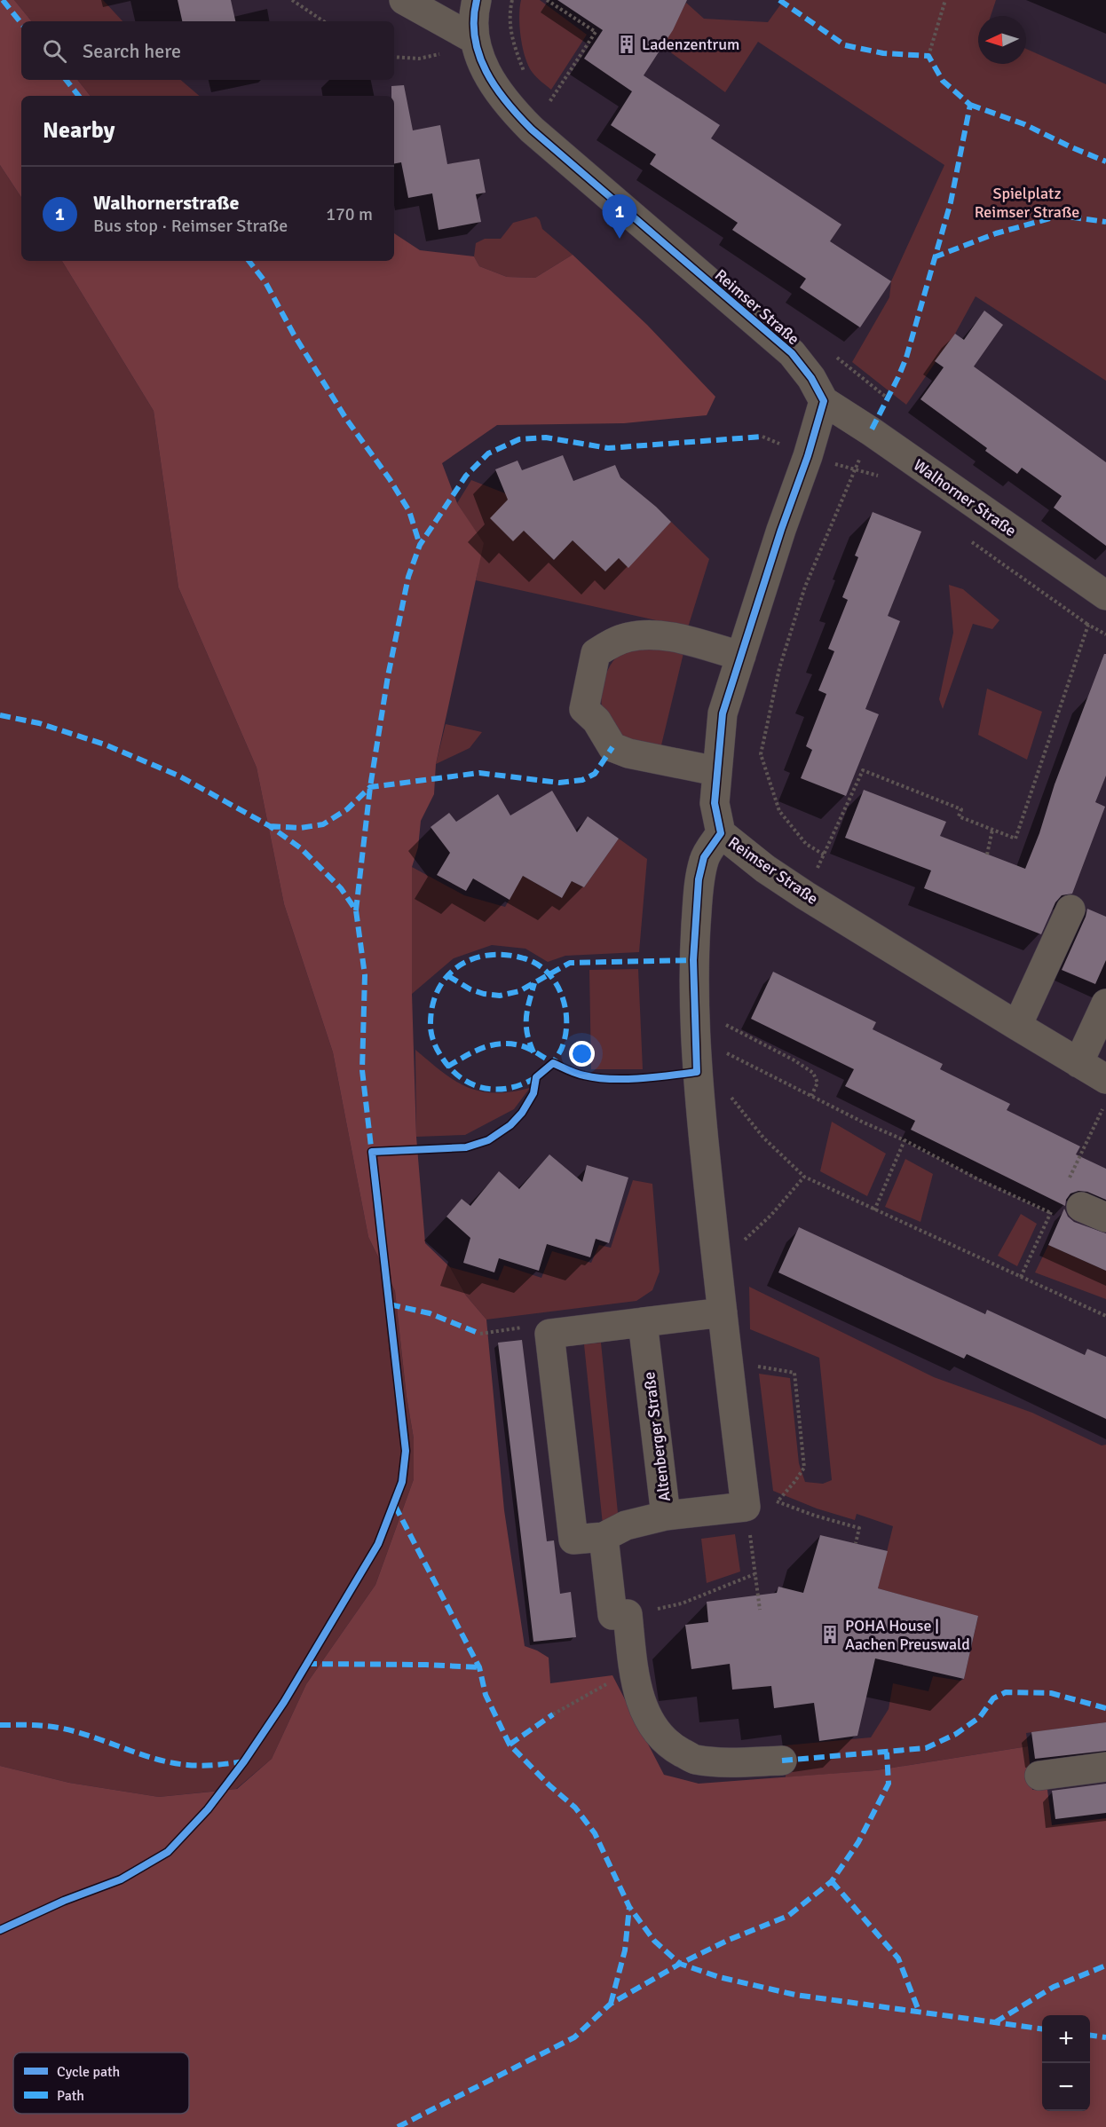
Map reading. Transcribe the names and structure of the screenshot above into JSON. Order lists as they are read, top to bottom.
{
  "streets": {
    "street": ["Reimser Straße", "Walhorner Straße", "Altenberger Straße"]
  },
  "crossings": [
    ["Reimser Straße", "Walhorner Straße"]
  ],
  "parks": ["Spielplatz Reimser Straße"],
  "places": {
    "building": ["Ladenzentrum", "POHA House | Aachen Preuswald"]
  },
  "legend": ["Cycle path", "Path"],
  "north": "left",
  "page": {
    "search": "Search here",
    "heading": "Nearby",
    "list": [
      {
        "mark": "1",
        "name": "Walhornerstraße",
        "note": "Bus stop · Reimser Straße",
        "value": "170 m"
      }
    ],
    "pins": "1",
    "map_buttons": ["+", "−"]
  }
}
